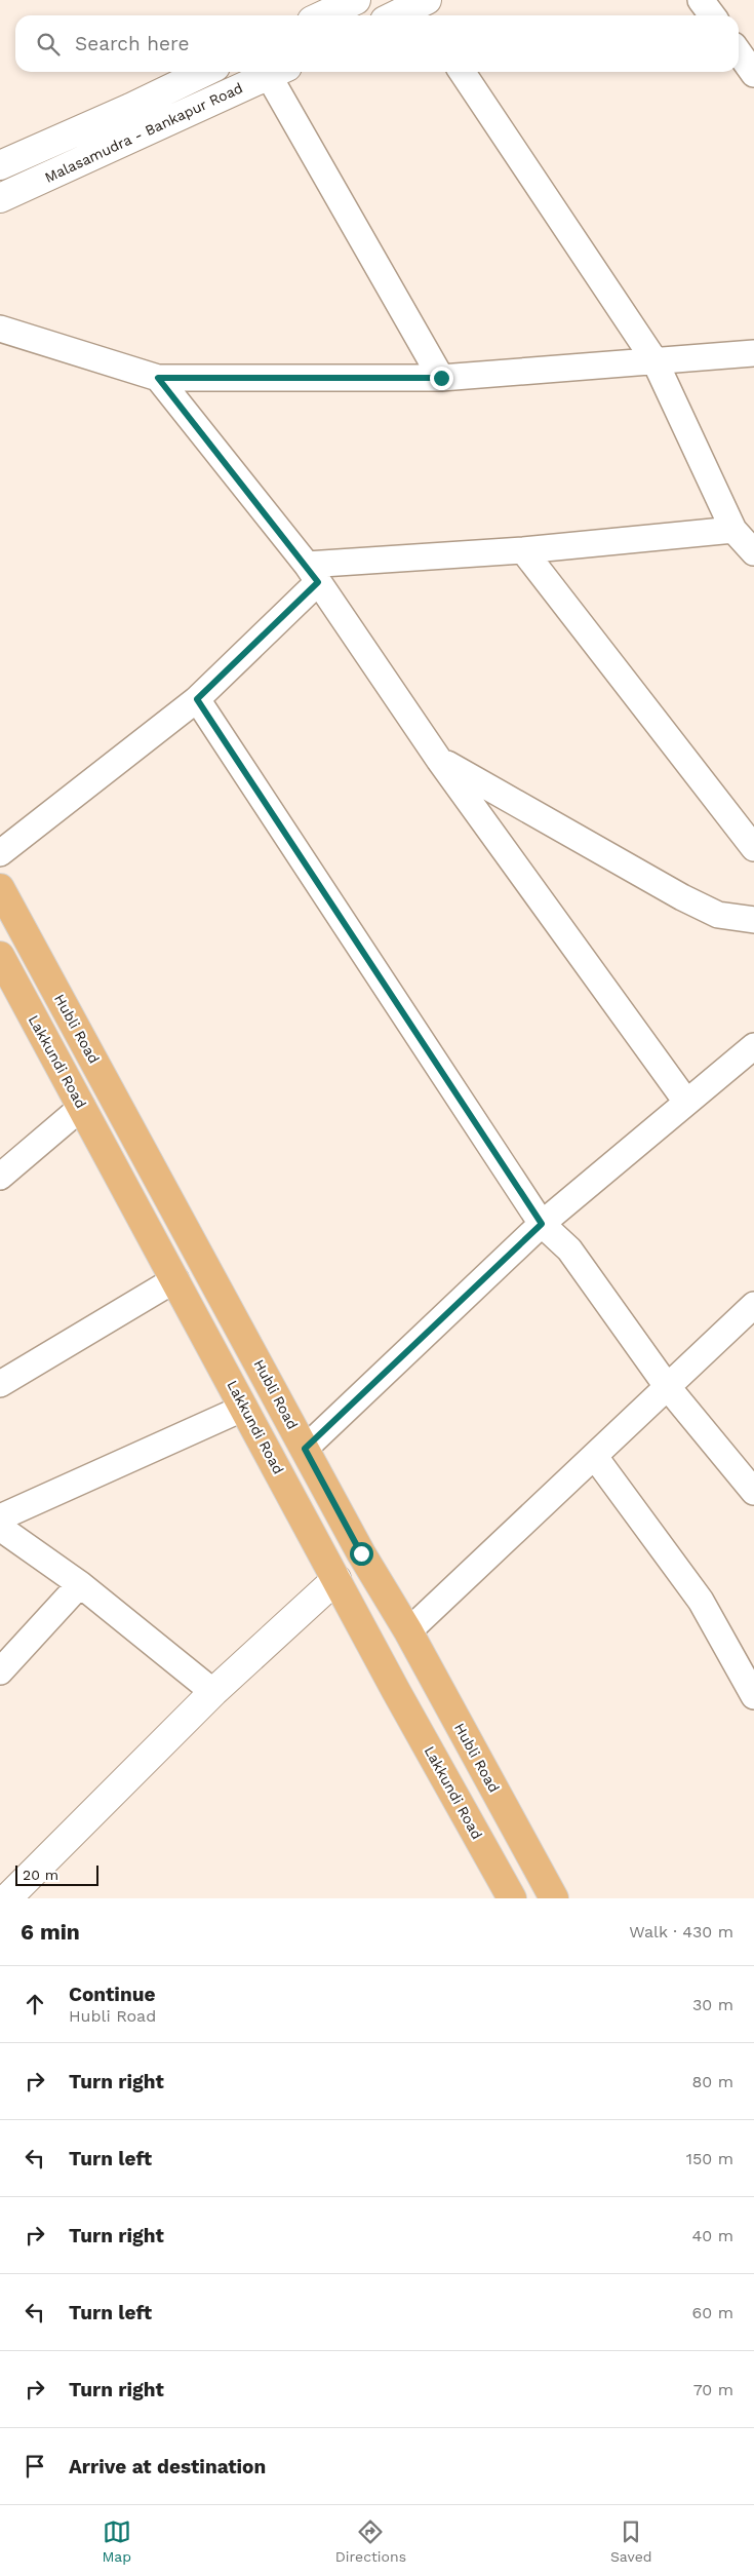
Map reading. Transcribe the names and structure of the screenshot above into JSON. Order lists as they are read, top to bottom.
{
  "streets": {
    "main road": ["Malasamudra - Bankapur Road", "Hubli Road", "Lakkundi Road"]
  },
  "scale_bar": "20 m",
  "page": {
    "search": "Search here",
    "scale": "20 m",
    "heading": ["6 min", "Walk · 430 m"],
    "list": [
      ["Continue", "Hubli Road", "30 m"],
      ["Turn right", "80 m"],
      ["Turn left", "150 m"],
      ["Turn right", "40 m"],
      ["Turn left", "60 m"],
      ["Turn right", "70 m"],
      "Arrive at destination"
    ],
    "nav": ["Map", "Directions", "Saved"]
  }
}
